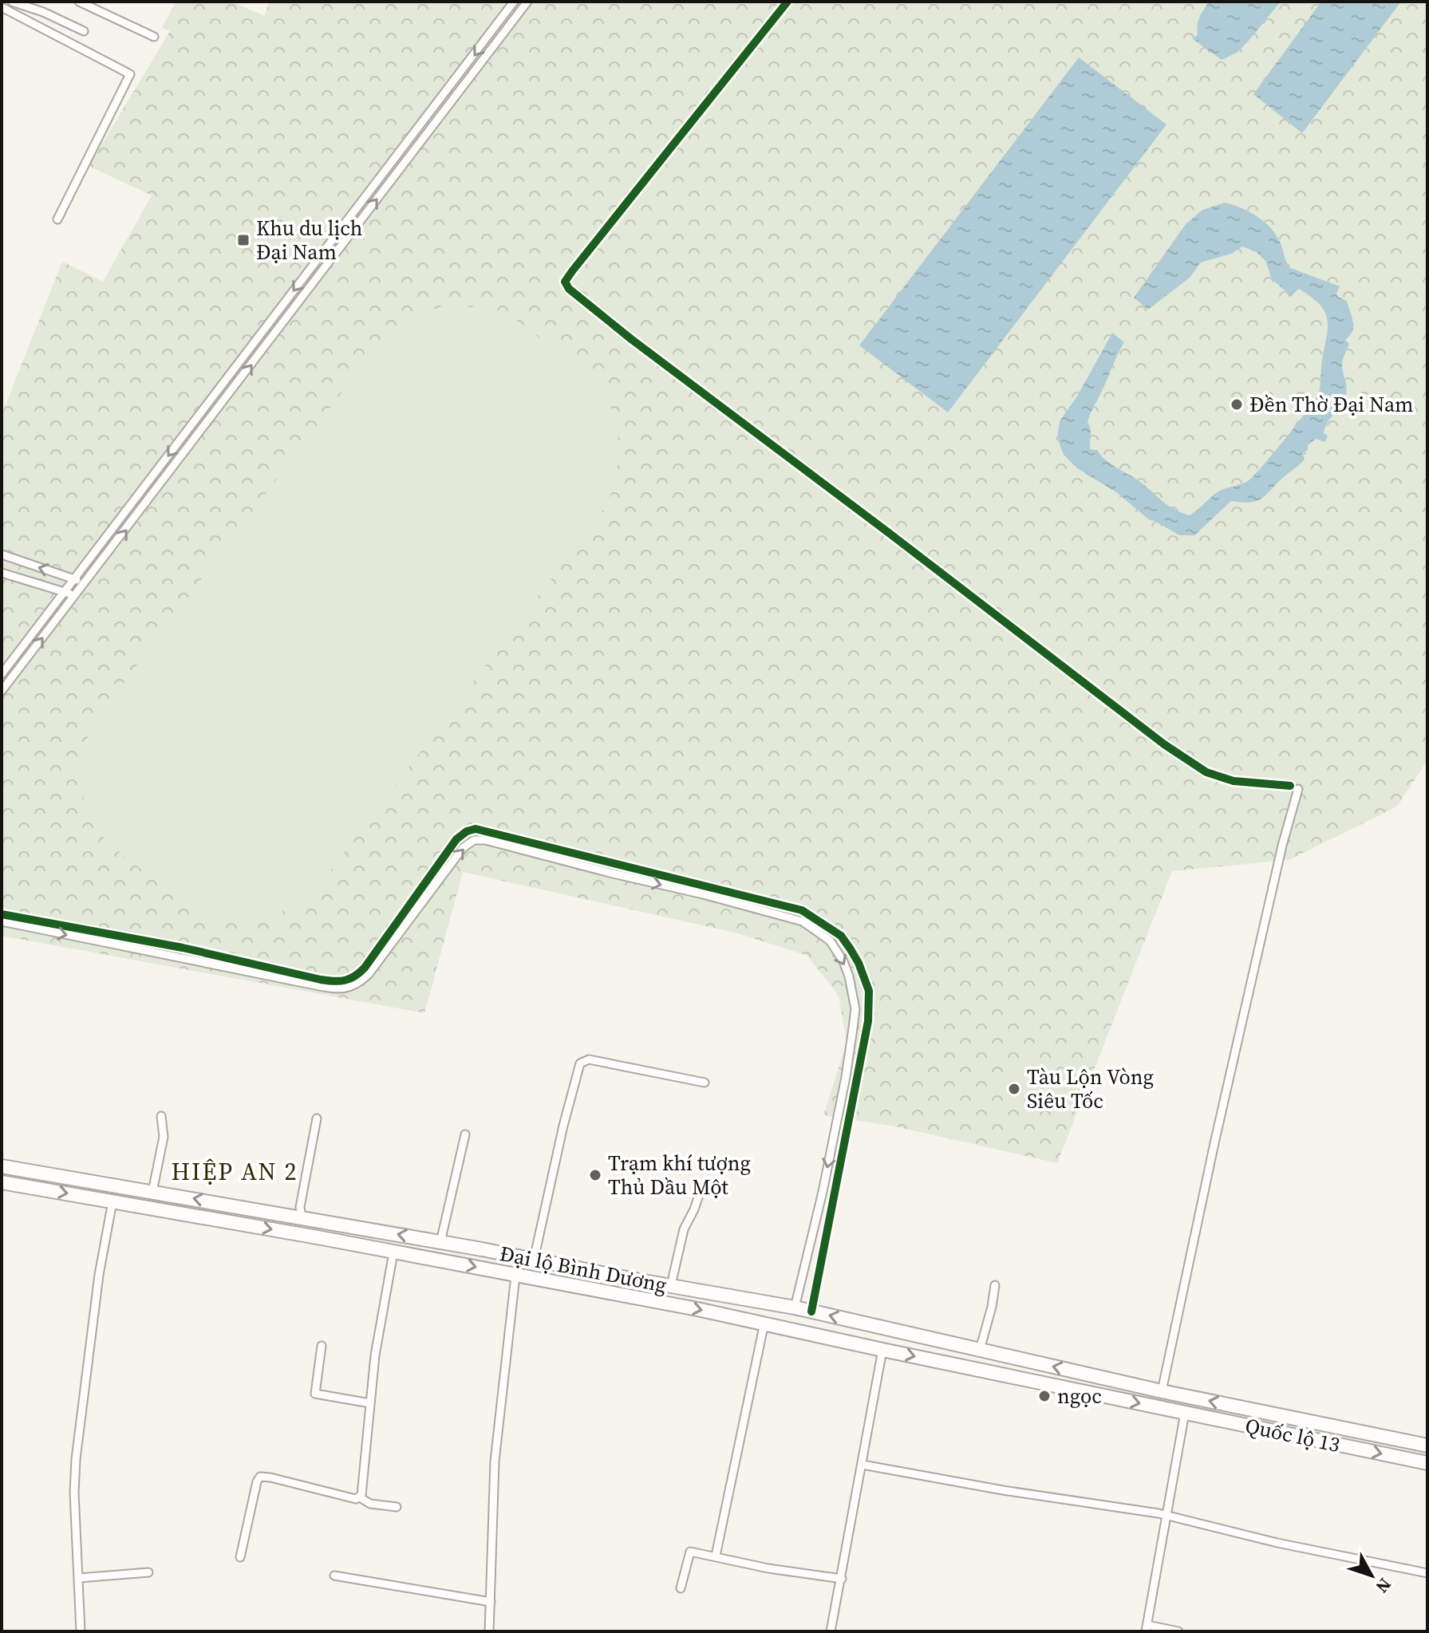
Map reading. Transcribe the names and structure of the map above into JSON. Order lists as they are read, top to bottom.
{
  "streets": {
    "highway": ["Đại lộ Bình Dương", "Quốc lộ 13"]
  },
  "crossings": [
    ["Đại lộ Bình Dương", "Quốc lộ 13"]
  ],
  "districts": ["HIỆP AN 2"],
  "places": {
    "transit": ["Khu du lịch Đại Nam"],
    "other": [
      "Đền Thờ Đại Nam",
      "Tàu Lộn Vòng Siêu Tốc",
      "Trạm khí tượng Thủ Dầu Một",
      "ngọc"
    ]
  },
  "north": "bottom right"
}
